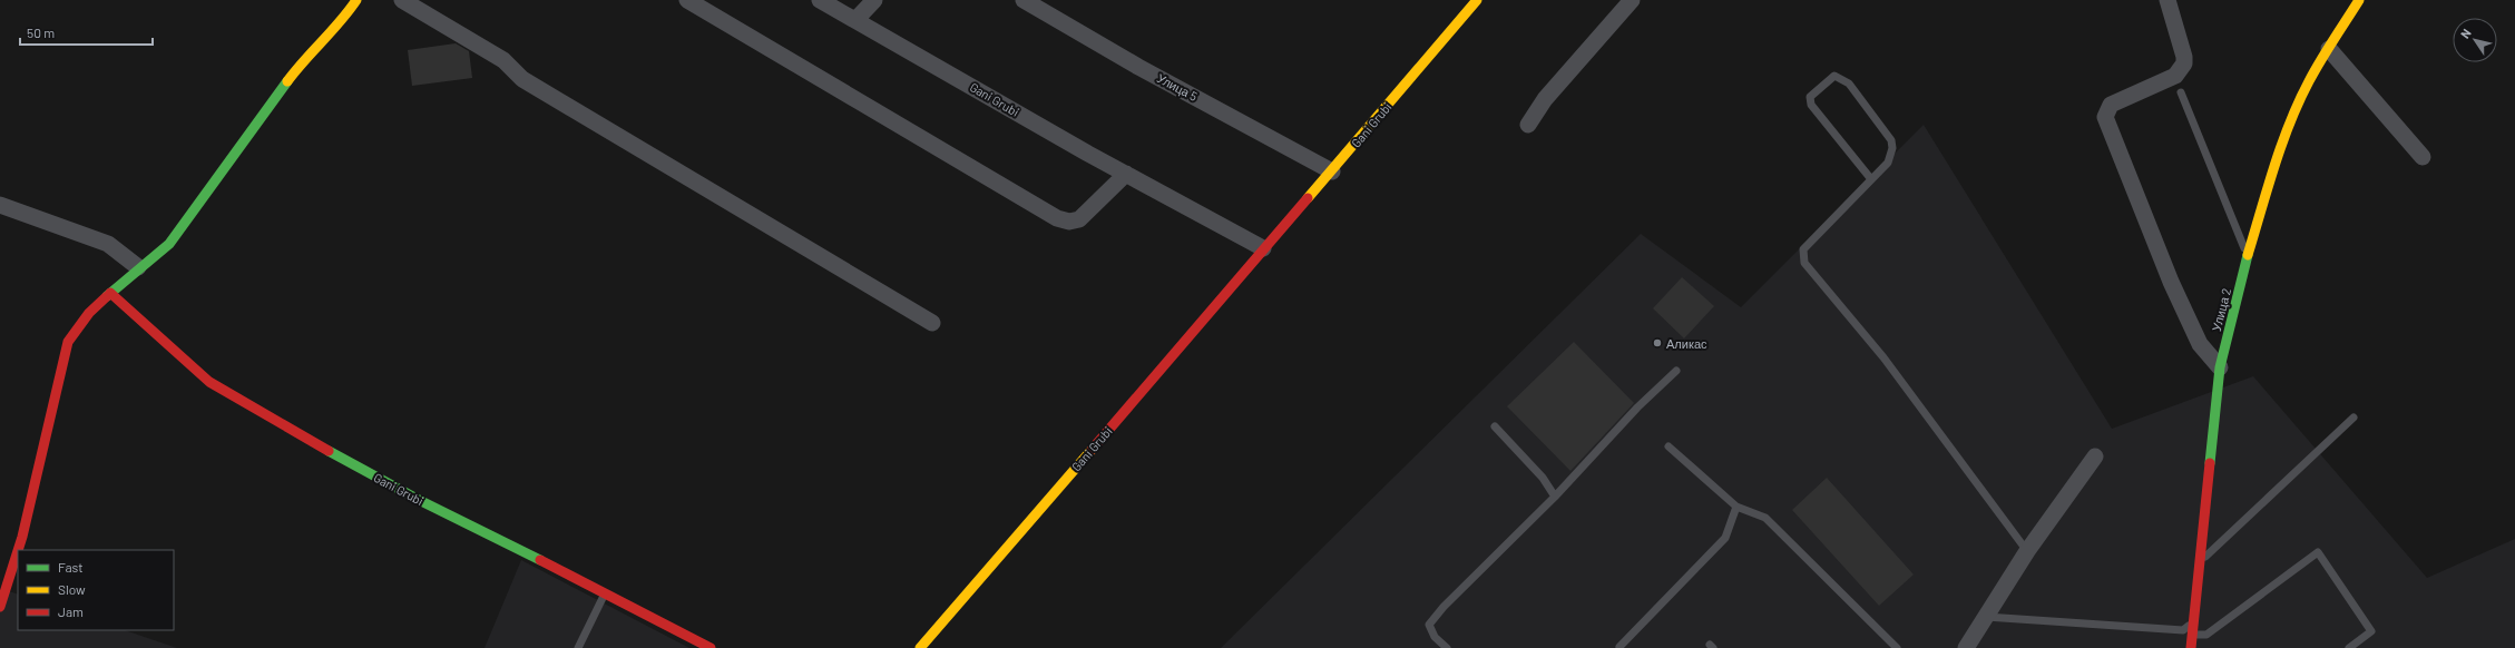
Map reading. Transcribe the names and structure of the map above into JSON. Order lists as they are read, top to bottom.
{
  "streets": {
    "street": ["Улица 5", "Gani Grubi", "Улица 2"]
  },
  "crossings": [
    ["Улица 5", "Gani Grubi"]
  ],
  "places": ["Аликас"],
  "legend": ["Fast", "Slow", "Jam"],
  "scale_bar": "50 m",
  "north": "top left"
}
